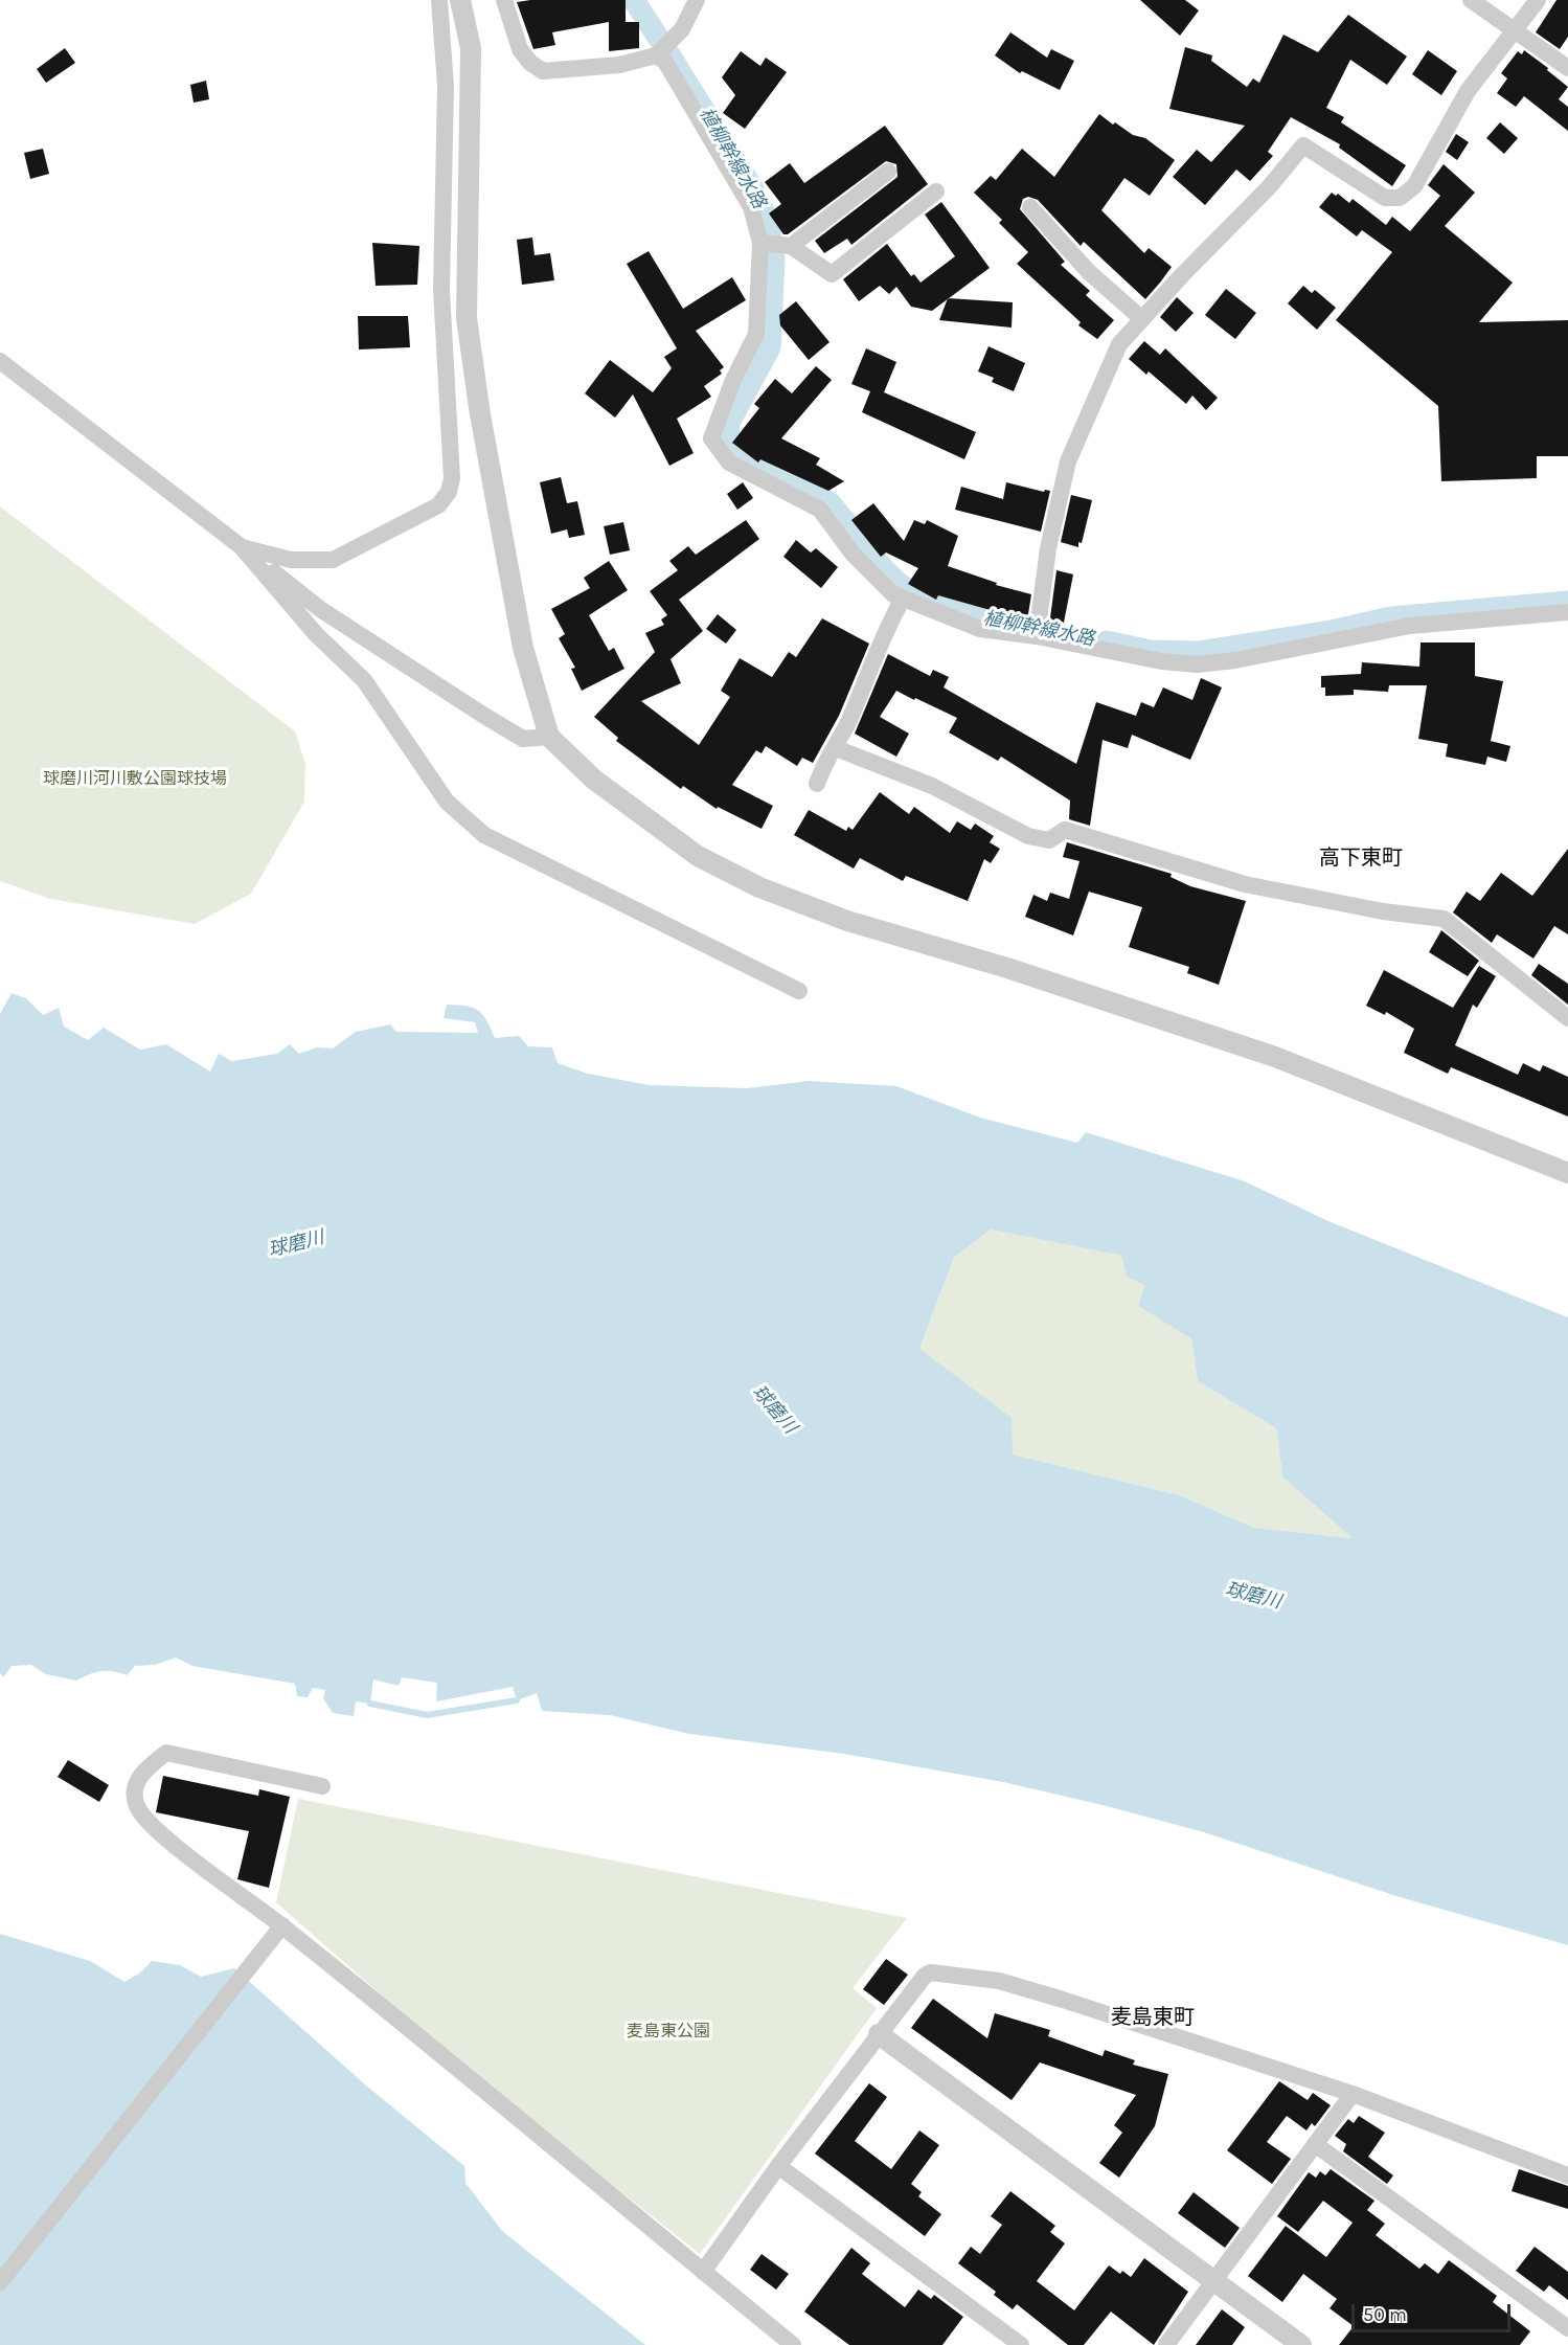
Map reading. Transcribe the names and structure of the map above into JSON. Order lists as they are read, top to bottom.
{
  "districts": ["高下東町", "麦島東町"],
  "water": ["植柳幹線水路", "球磨川"],
  "parks": ["球磨川河川敷公園球技場", "麦島東公園"],
  "scale_bar": "50 m"
}
